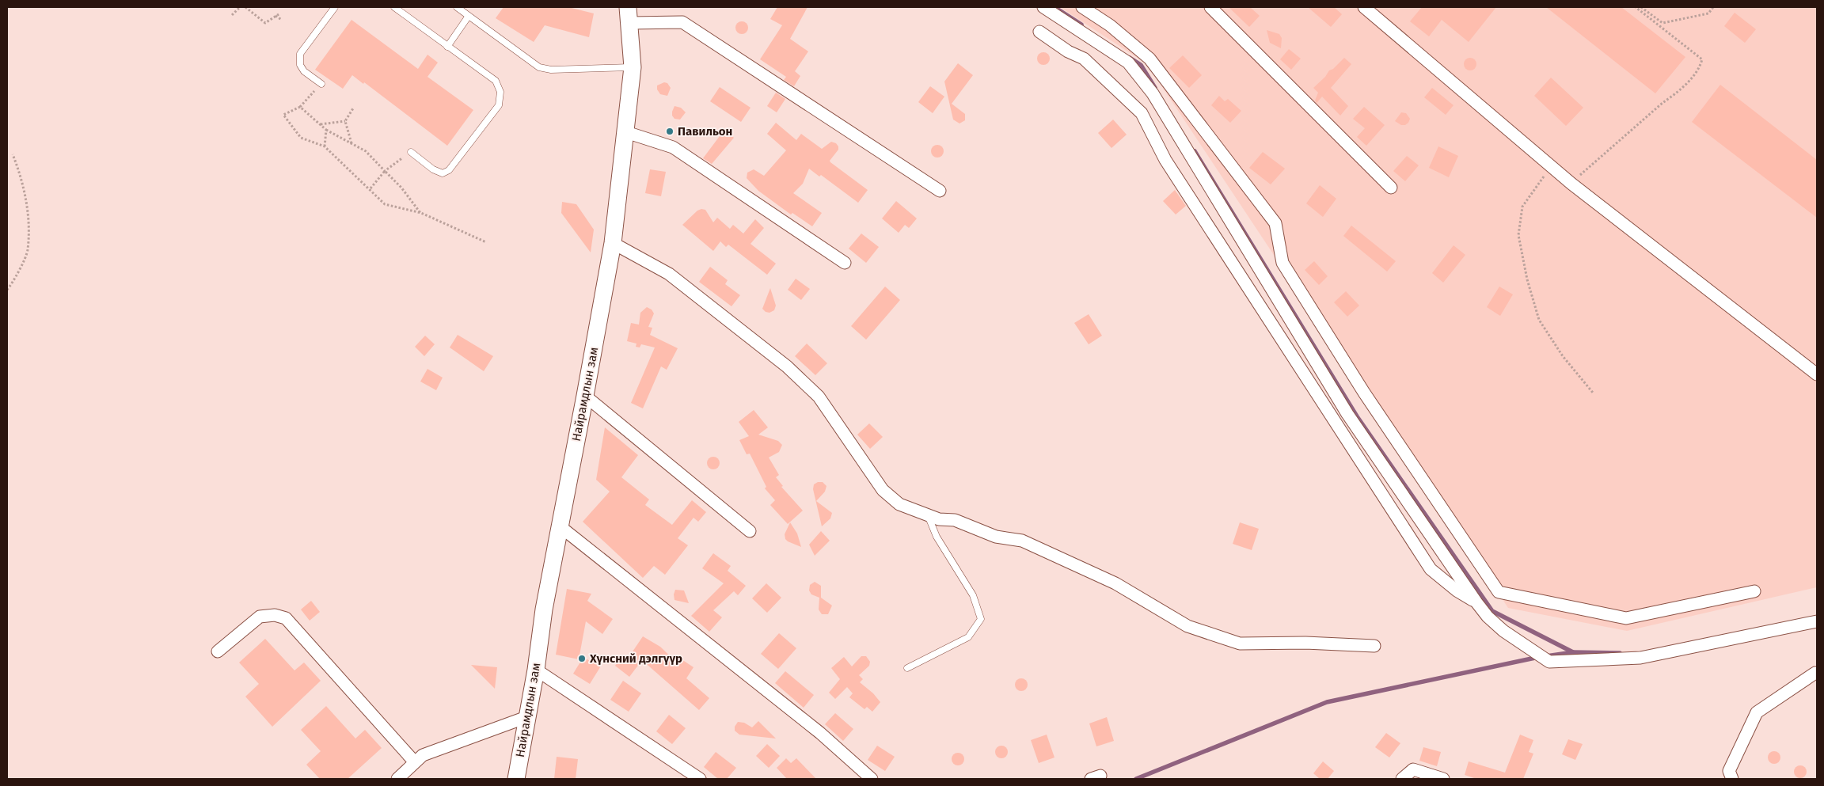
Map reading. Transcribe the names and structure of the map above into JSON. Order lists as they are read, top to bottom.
{
  "streets": {
    "main road": ["Найрамдлын зам"]
  },
  "places": ["Павильон", "Хүнсний дэлгүүр"]
}
